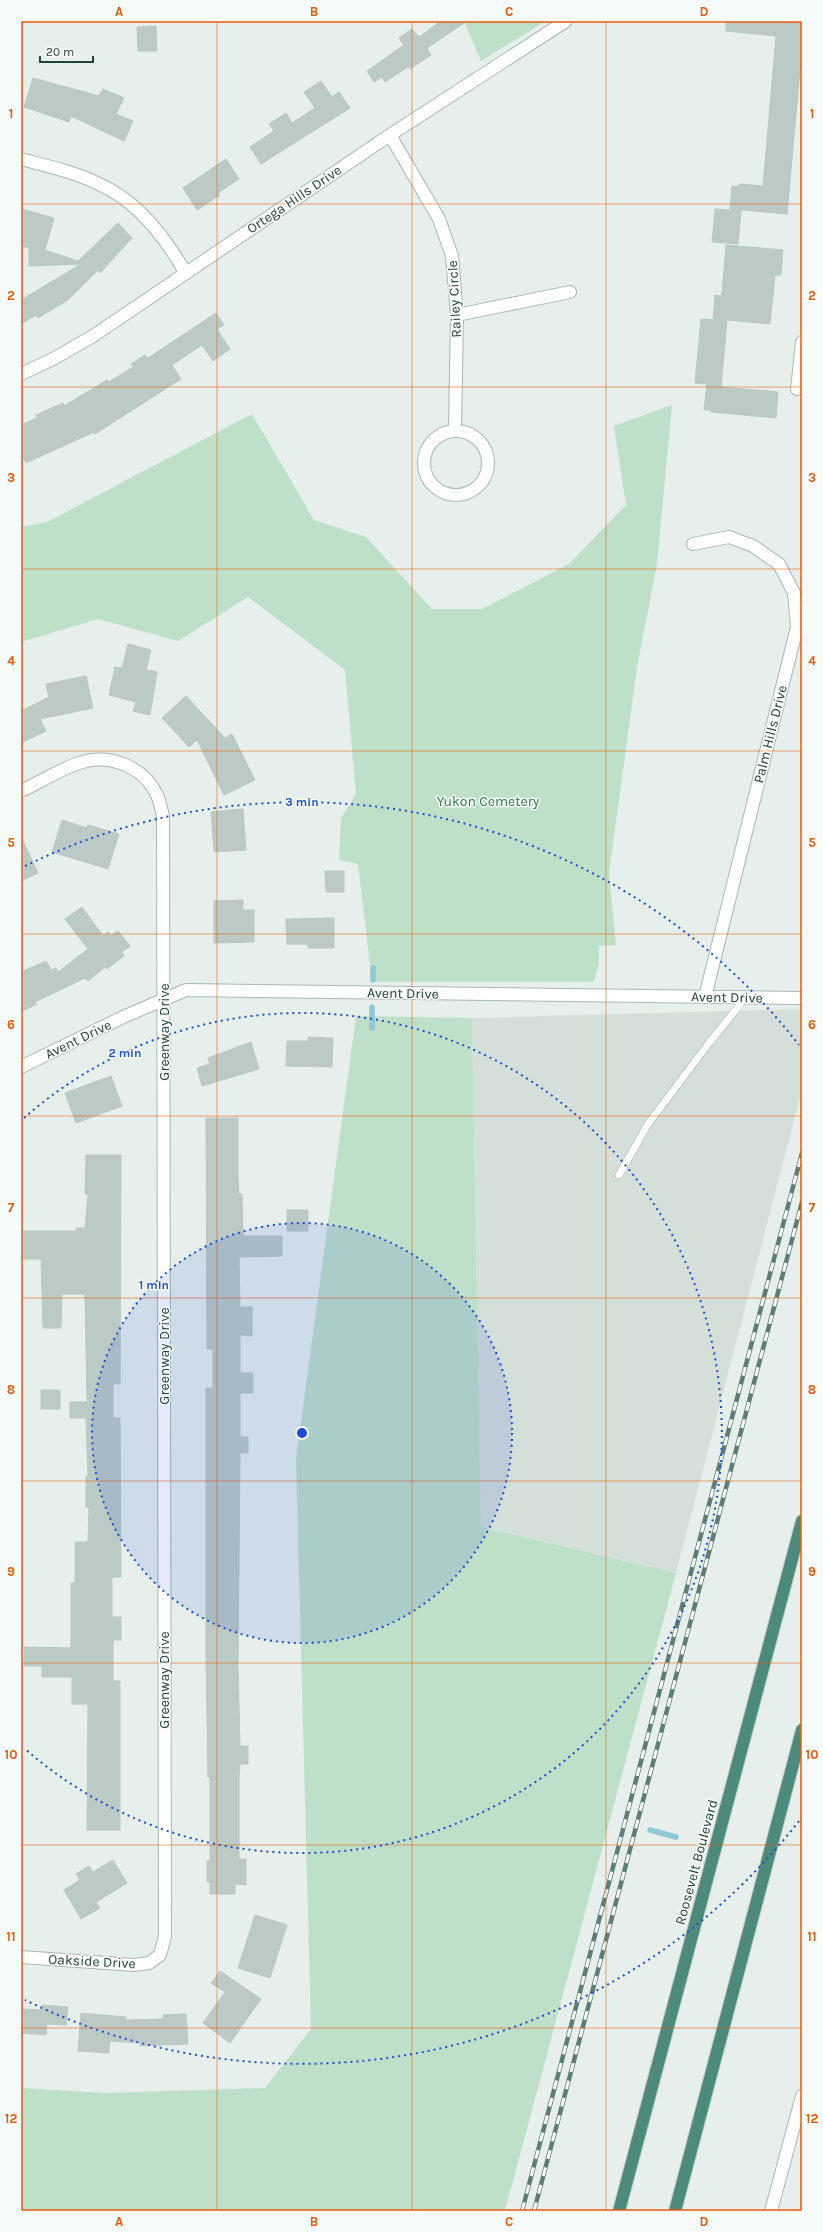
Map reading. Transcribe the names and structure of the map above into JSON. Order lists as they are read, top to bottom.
{
  "streets": {
    "highway": ["Roosevelt Boulevard"],
    "street": [
      "Ortega Hills Drive",
      "Railey Circle",
      "Palm Hills Drive",
      "Avent Drive",
      "Greenway Drive",
      "Oakside Drive"
    ]
  },
  "crossings": [
    ["Ortega Hills Drive", "Railey Circle"],
    ["Palm Hills Drive", "Avent Drive"],
    ["Avent Drive", "Greenway Drive"],
    ["Greenway Drive", "Oakside Drive"]
  ],
  "parks": ["Yukon Cemetery"],
  "scale_bar": "20 m",
  "grid": {
    "columns": [
      "A",
      "B",
      "C",
      "D"
    ],
    "rows": [
      "1",
      "2",
      "3",
      "4",
      "5",
      "6",
      "7",
      "8",
      "9",
      "10",
      "11",
      "12"
    ]
  },
  "rings": ["3 min", "2 min", "1 min"]
}
